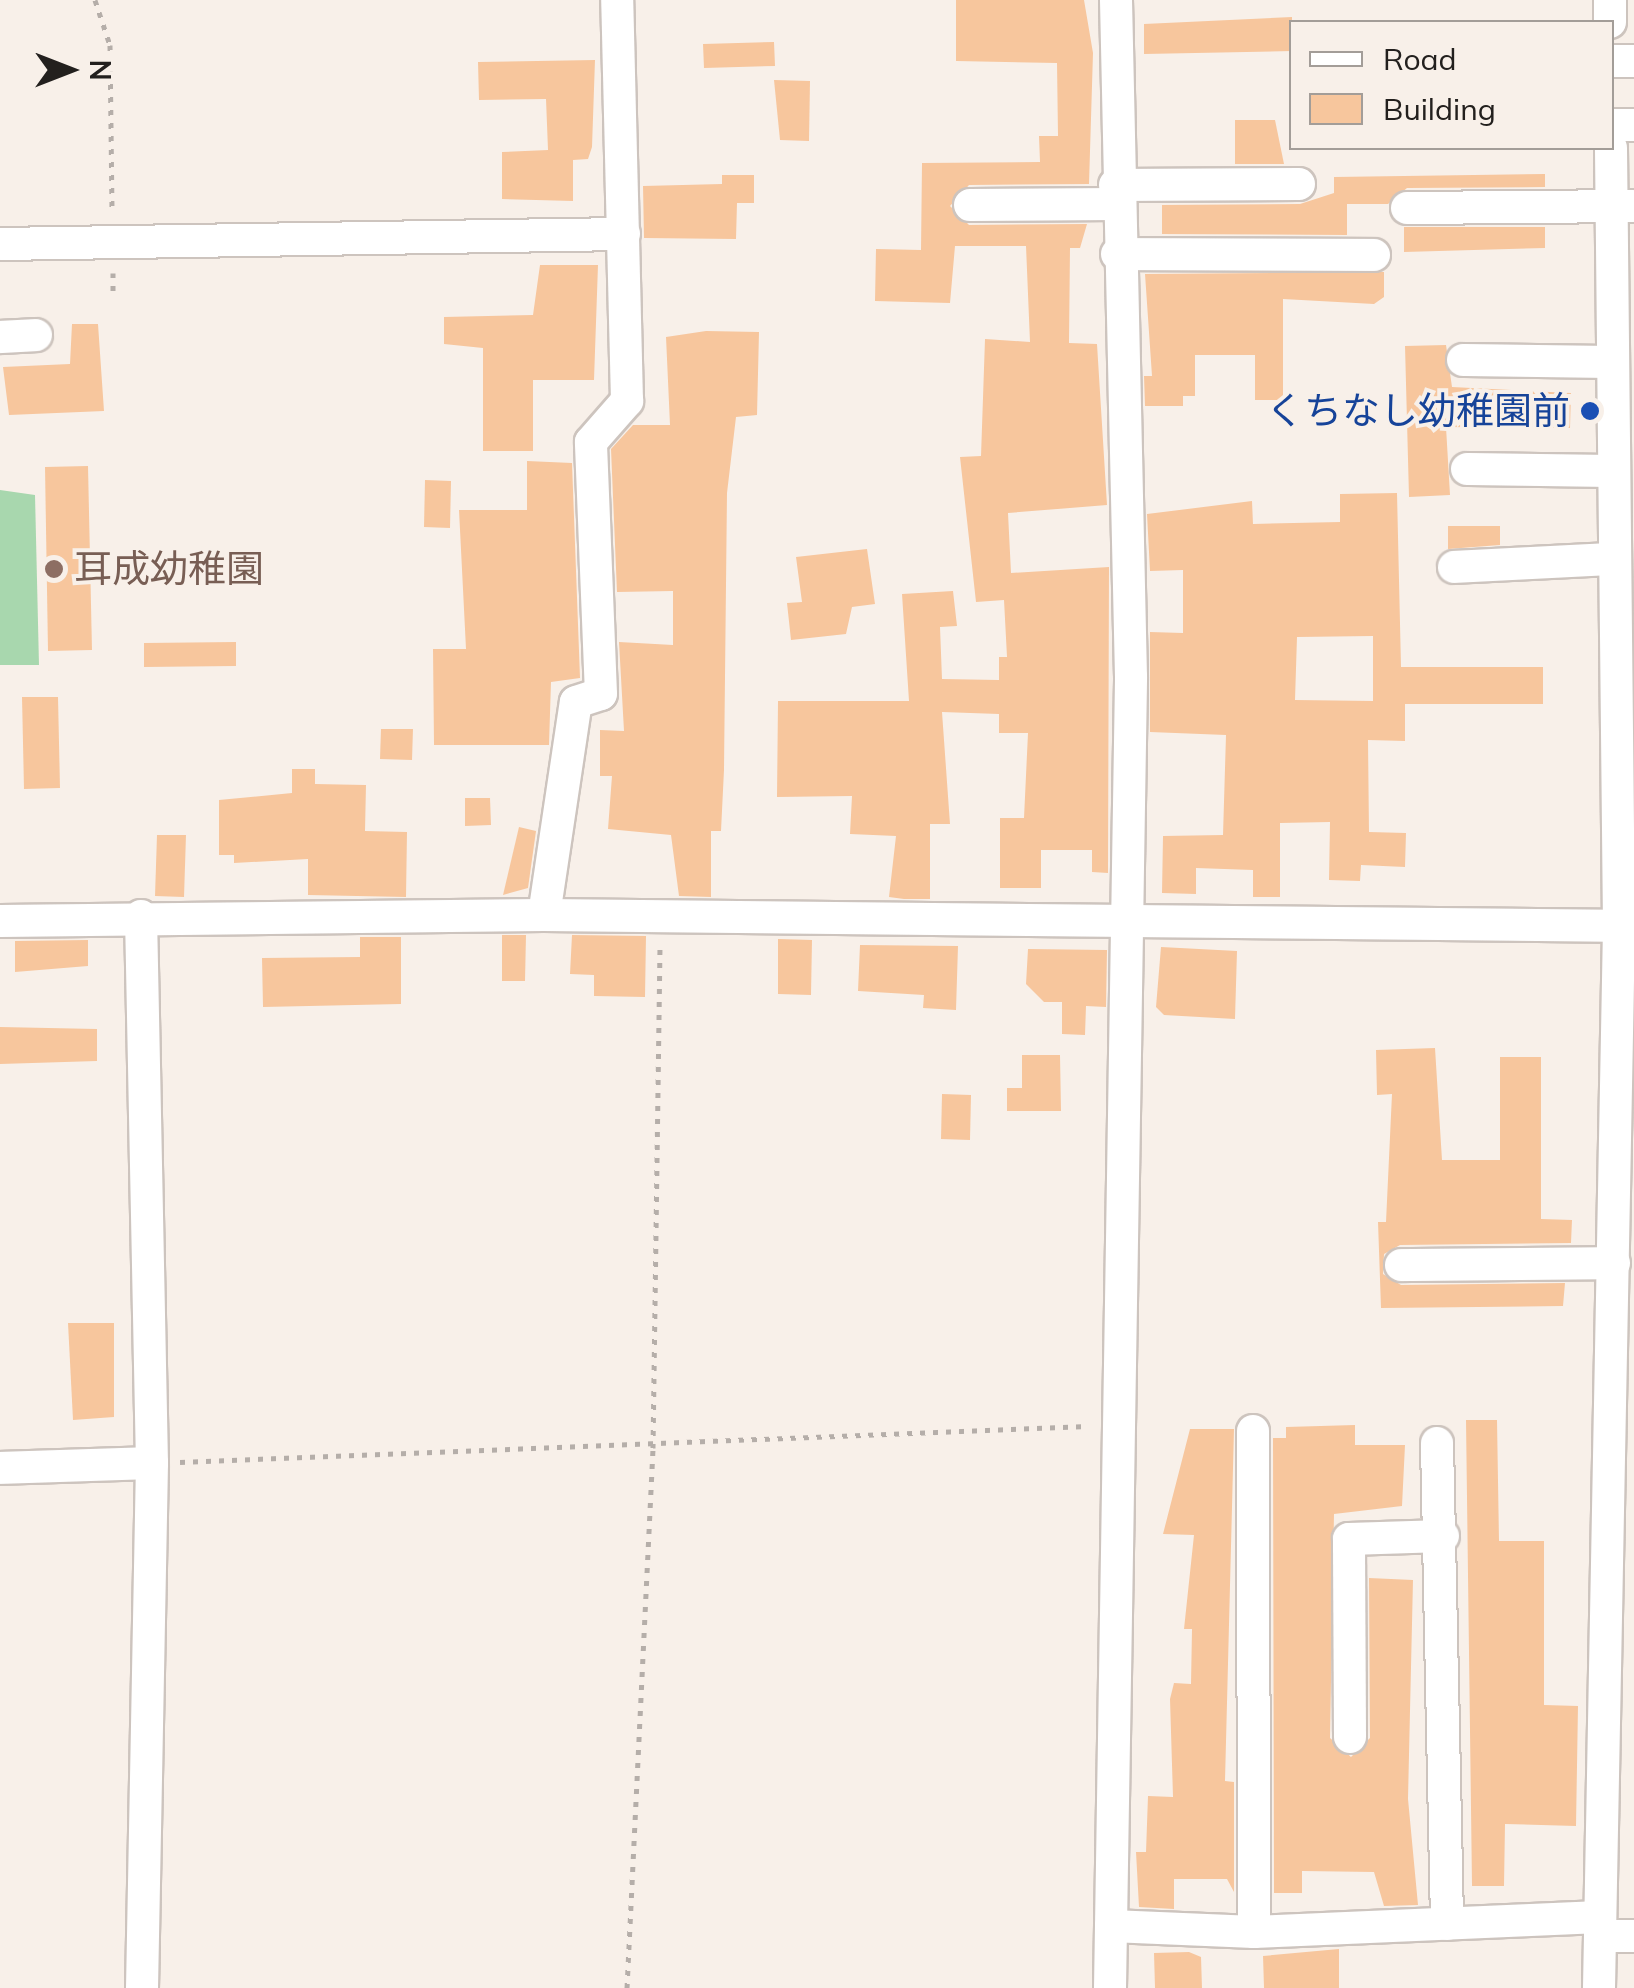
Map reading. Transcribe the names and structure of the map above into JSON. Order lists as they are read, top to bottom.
{
  "places": ["くちなし幼稚園前", "耳成幼稚園"],
  "legend": ["Road", "Building"],
  "north": "right"
}
